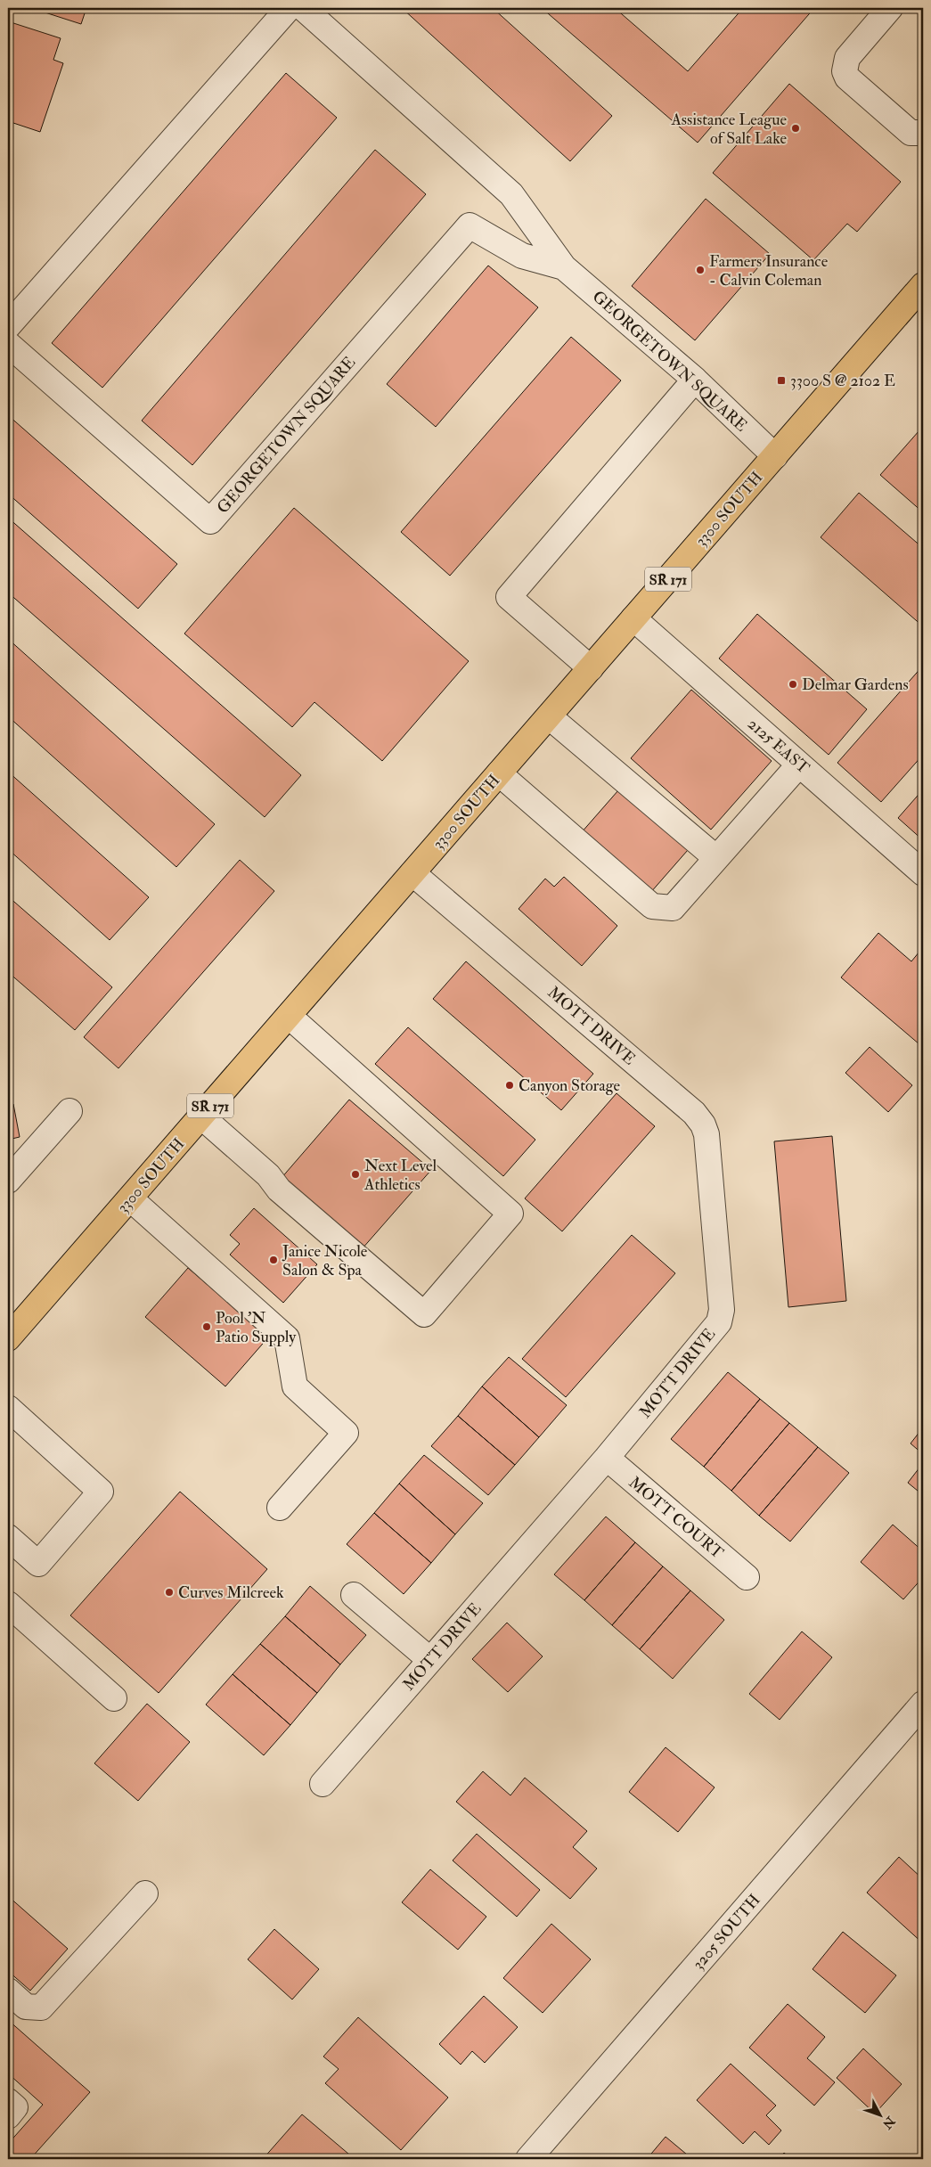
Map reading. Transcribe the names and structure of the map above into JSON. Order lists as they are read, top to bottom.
{
  "streets": {
    "main road": ["3300 SOUTH", "SR 171"],
    "street": [
      "GEORGETOWN SQUARE",
      "2125 EAST",
      "MOTT DRIVE",
      "MOTT COURT",
      "3205 SOUTH"
    ]
  },
  "crossings": [
    ["GEORGETOWN SQUARE", "3300 SOUTH"],
    ["3300 SOUTH", "2125 EAST"],
    ["3300 SOUTH", "MOTT DRIVE"],
    ["MOTT DRIVE", "MOTT COURT"]
  ],
  "places": {
    "other": [
      "Assistance League of Salt Lake",
      "Farmers Insurance - Calvin Coleman",
      "Delmar Gardens",
      "Canyon Storage",
      "Next Level Athletics",
      "Janice Nicole Salon & Spa",
      "Pool 'N Patio Supply",
      "Curves Milcreek"
    ],
    "transit": ["3300 S @ 2102 E"]
  },
  "north": "bottom right"
}
